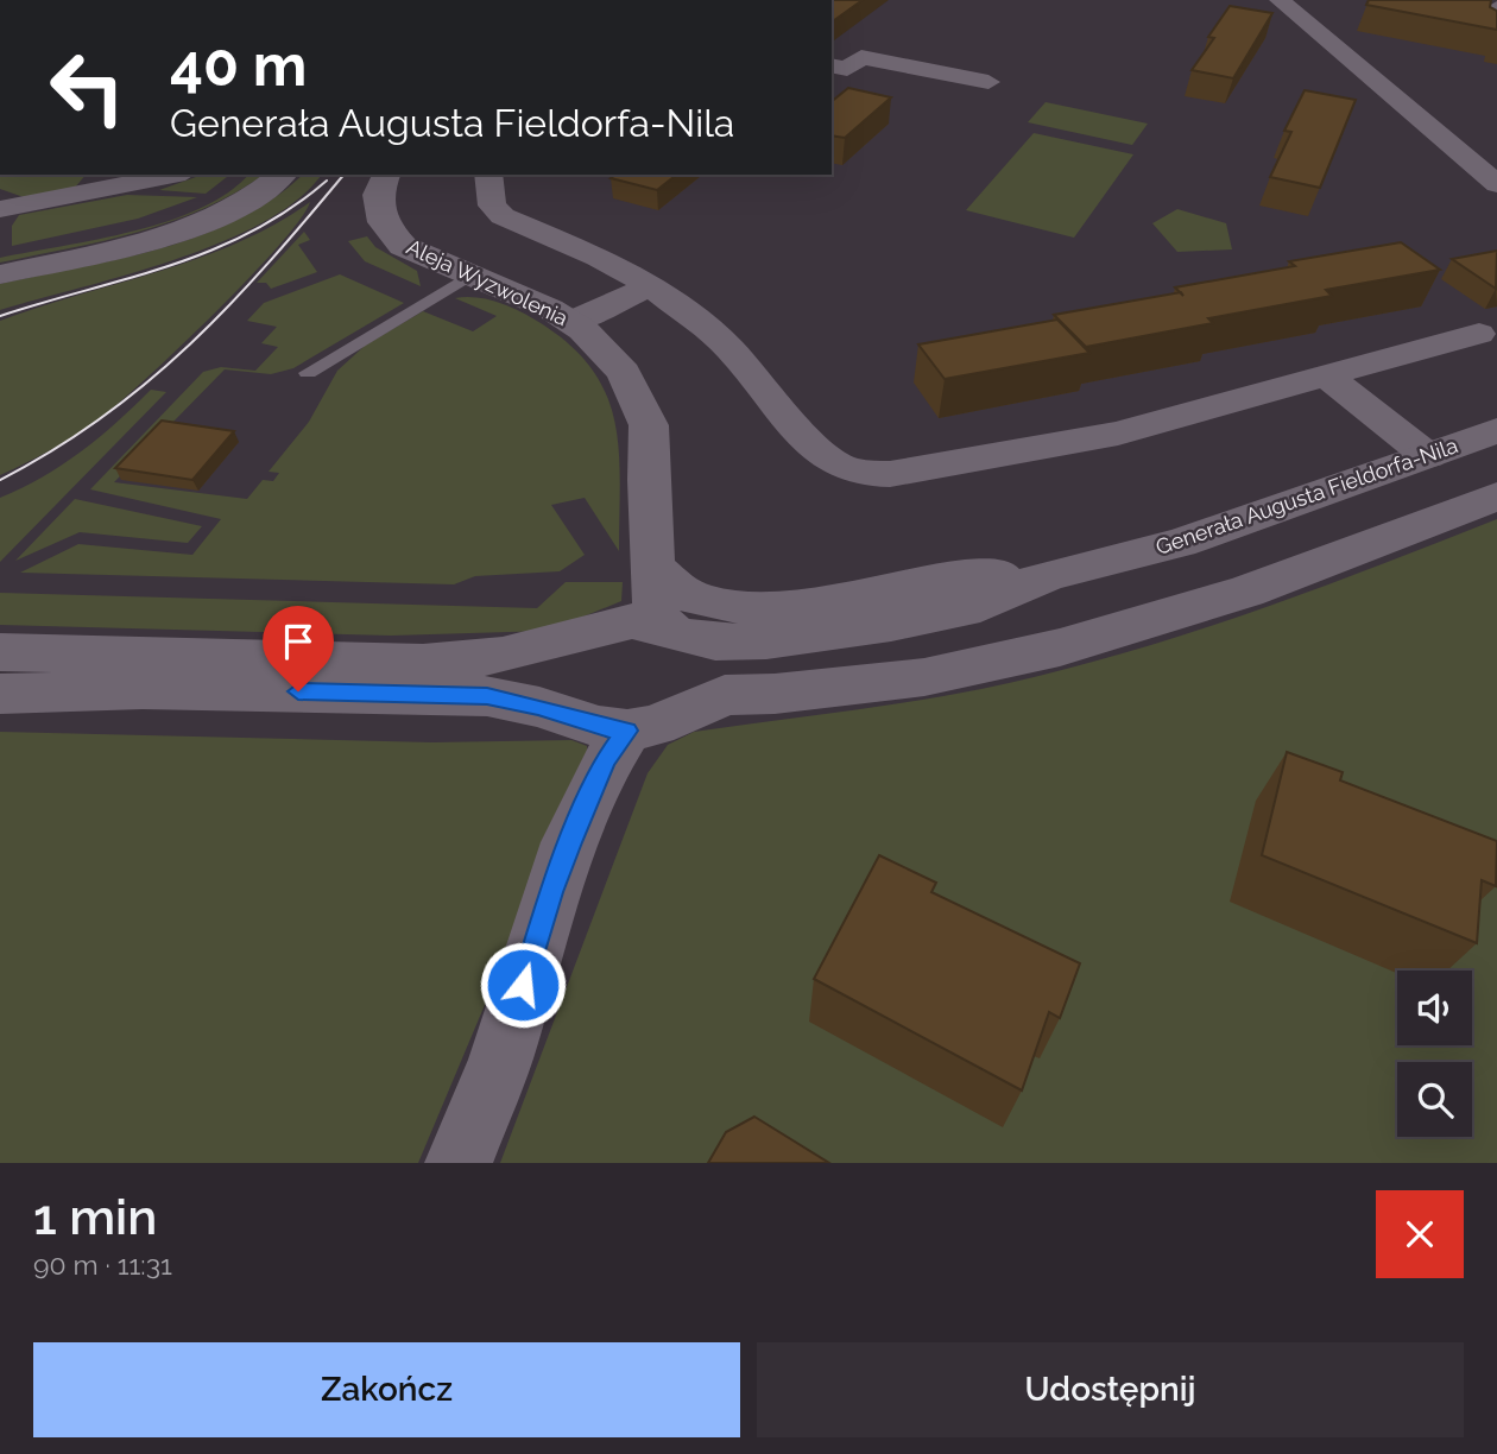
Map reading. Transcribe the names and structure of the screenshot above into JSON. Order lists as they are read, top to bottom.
{
  "streets": {
    "main road": ["Aleja Wyzwolenia", "Generała Augusta Fieldorfa-Nila"]
  },
  "crossings": [
    ["Aleja Wyzwolenia", "Generała Augusta Fieldorfa-Nila"]
  ],
  "page": {
    "turn": ["40 m", "Generała Augusta Fieldorfa-Nila"],
    "heading": ["1 min", "90 m · 11:31"],
    "buttons": ["Zakończ", "Udostępnij"]
  }
}
